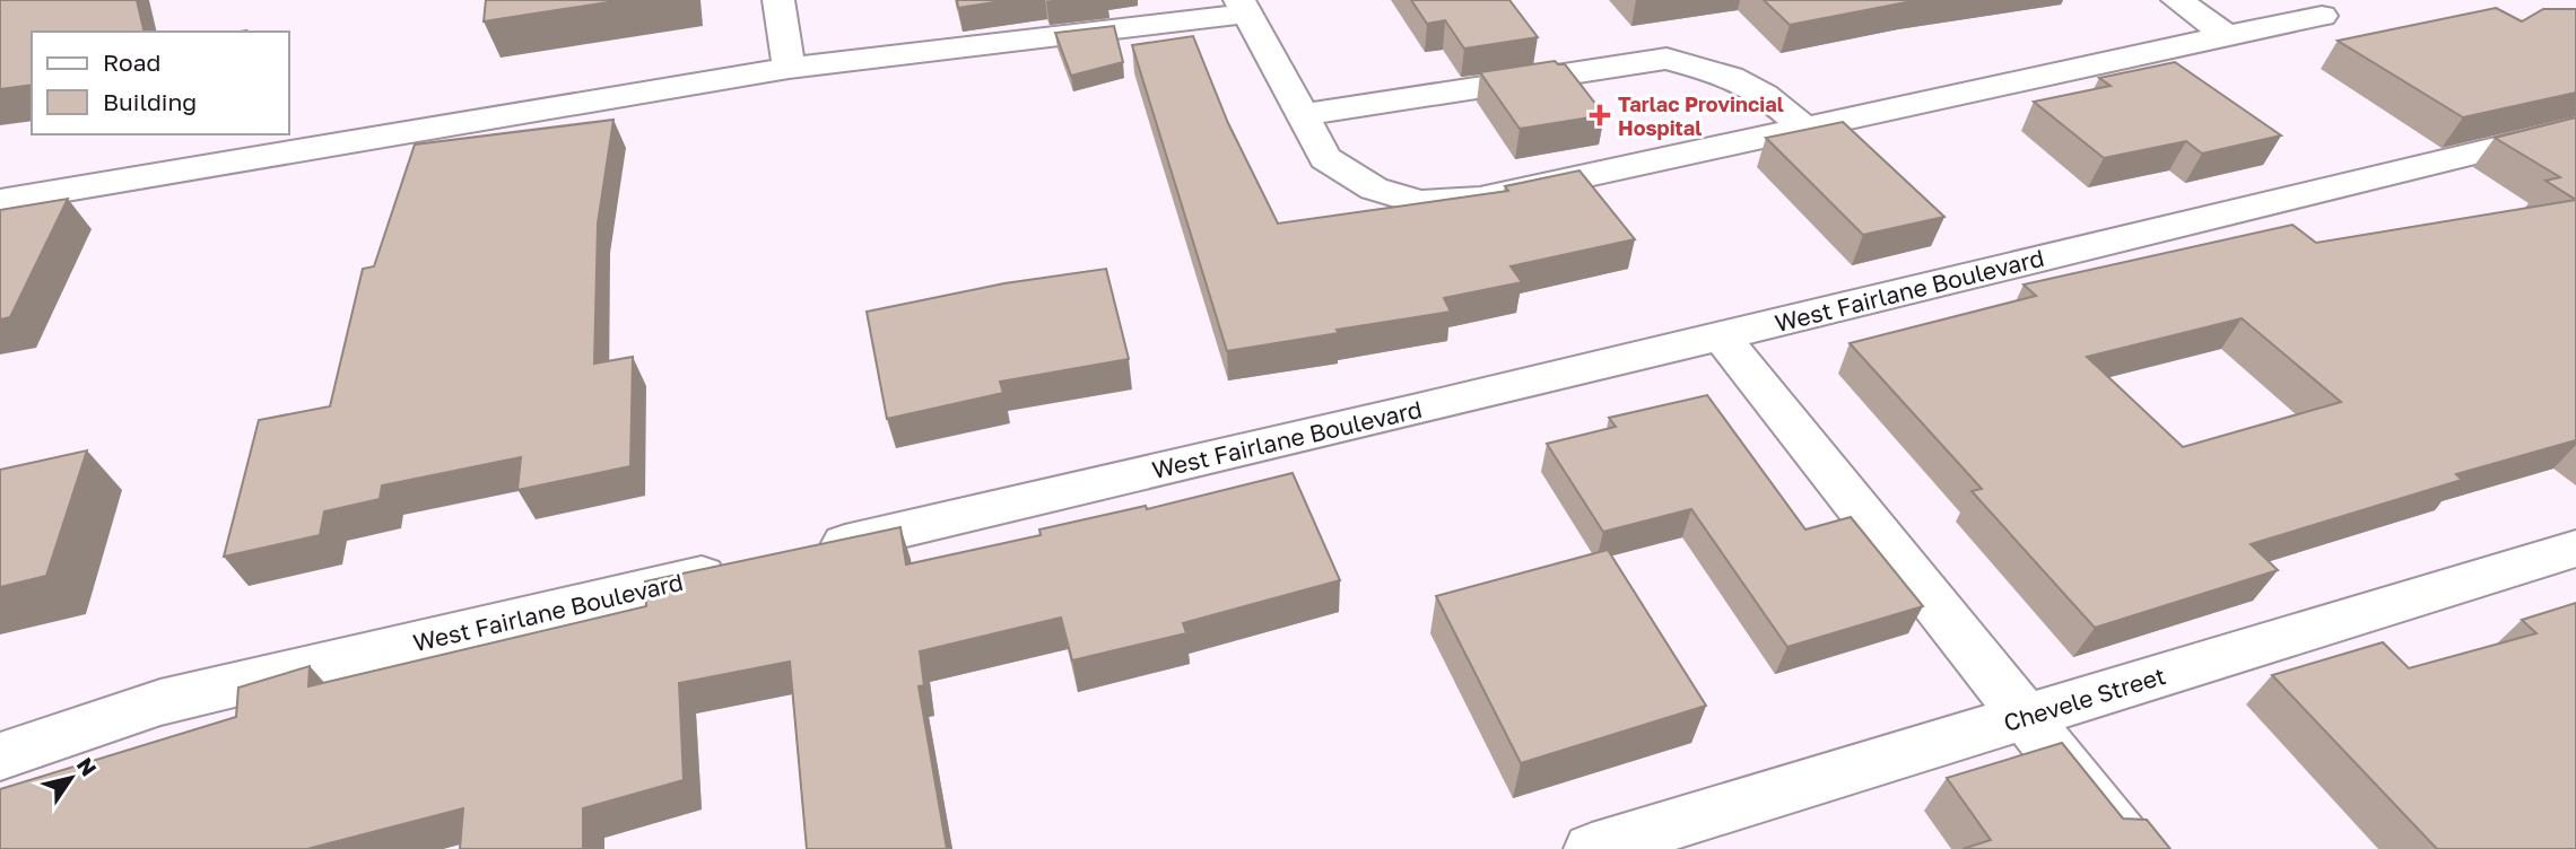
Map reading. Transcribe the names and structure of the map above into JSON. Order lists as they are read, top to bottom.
{
  "streets": {
    "street": ["West Fairlane Boulevard", "Chevele Street"]
  },
  "places": {
    "health": ["Tarlac Provincial Hospital"]
  },
  "legend": ["Road", "Building"],
  "north": "top right"
}
